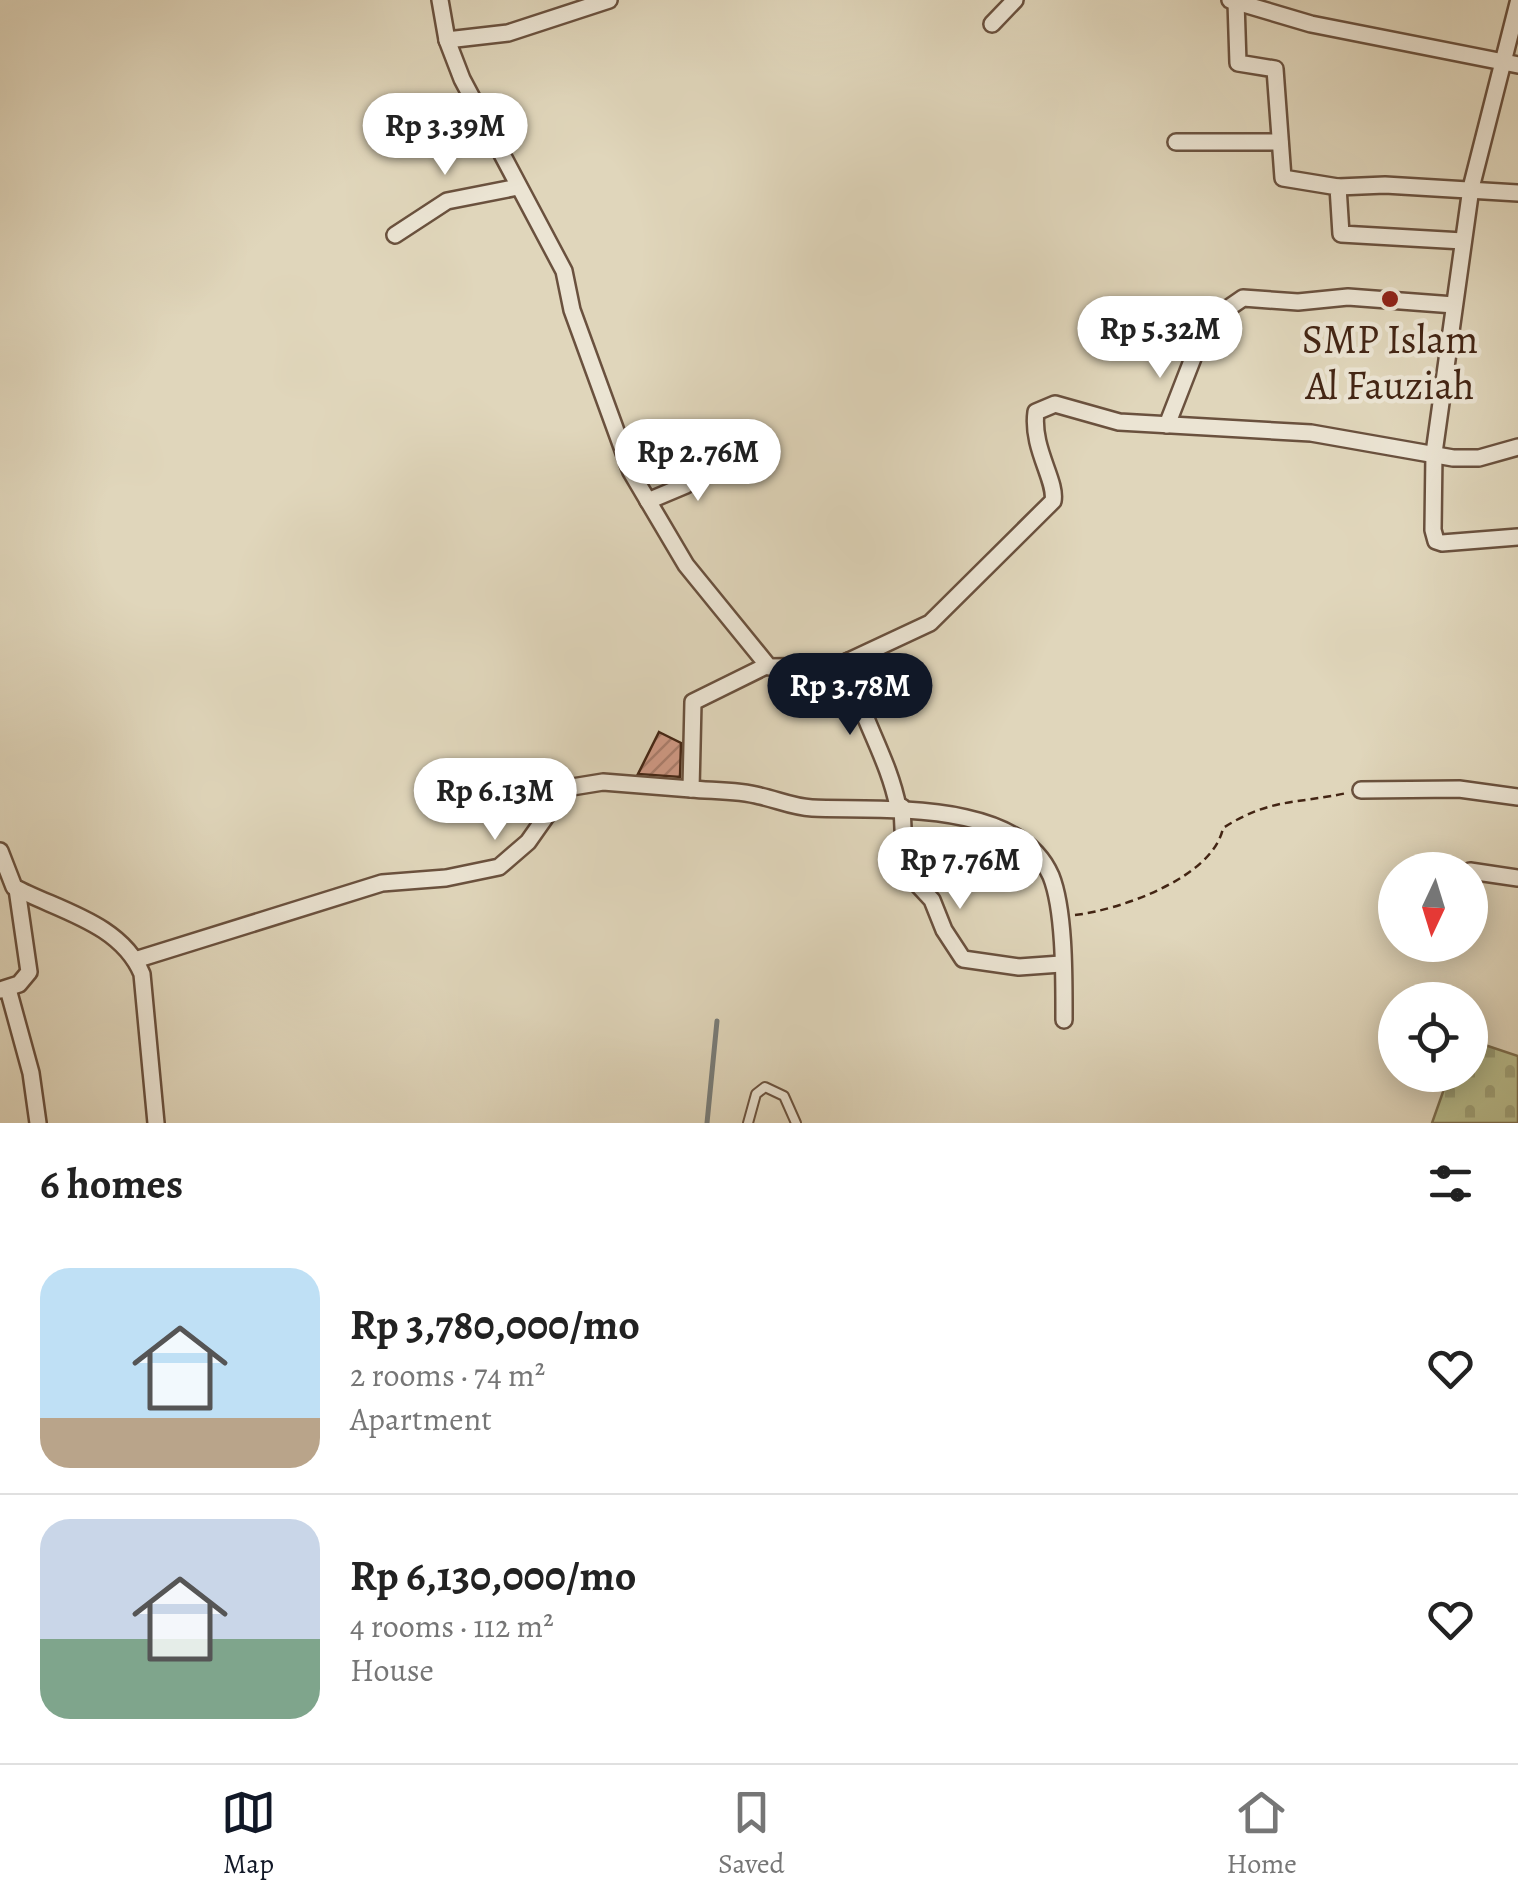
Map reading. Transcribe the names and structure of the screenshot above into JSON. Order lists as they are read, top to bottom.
{
  "places": ["SMP Islam Al Fauziah"],
  "north": "bottom",
  "page": {
    "price": [
      "Rp 3.39M",
      "Rp 5.32M",
      "Rp 2.76M",
      "Rp 3.78M",
      "Rp 6.13M",
      "Rp 7.76M"
    ],
    "heading": "6 homes",
    "list": [
      {
        "name": "Rp 3,780,000/mo",
        "note": "2 rooms · 74 m² · Apartment"
      },
      {
        "name": "Rp 6,130,000/mo",
        "note": "4 rooms · 112 m² · House"
      }
    ],
    "tabs": ["Map", "Saved", "Home"]
  }
}
